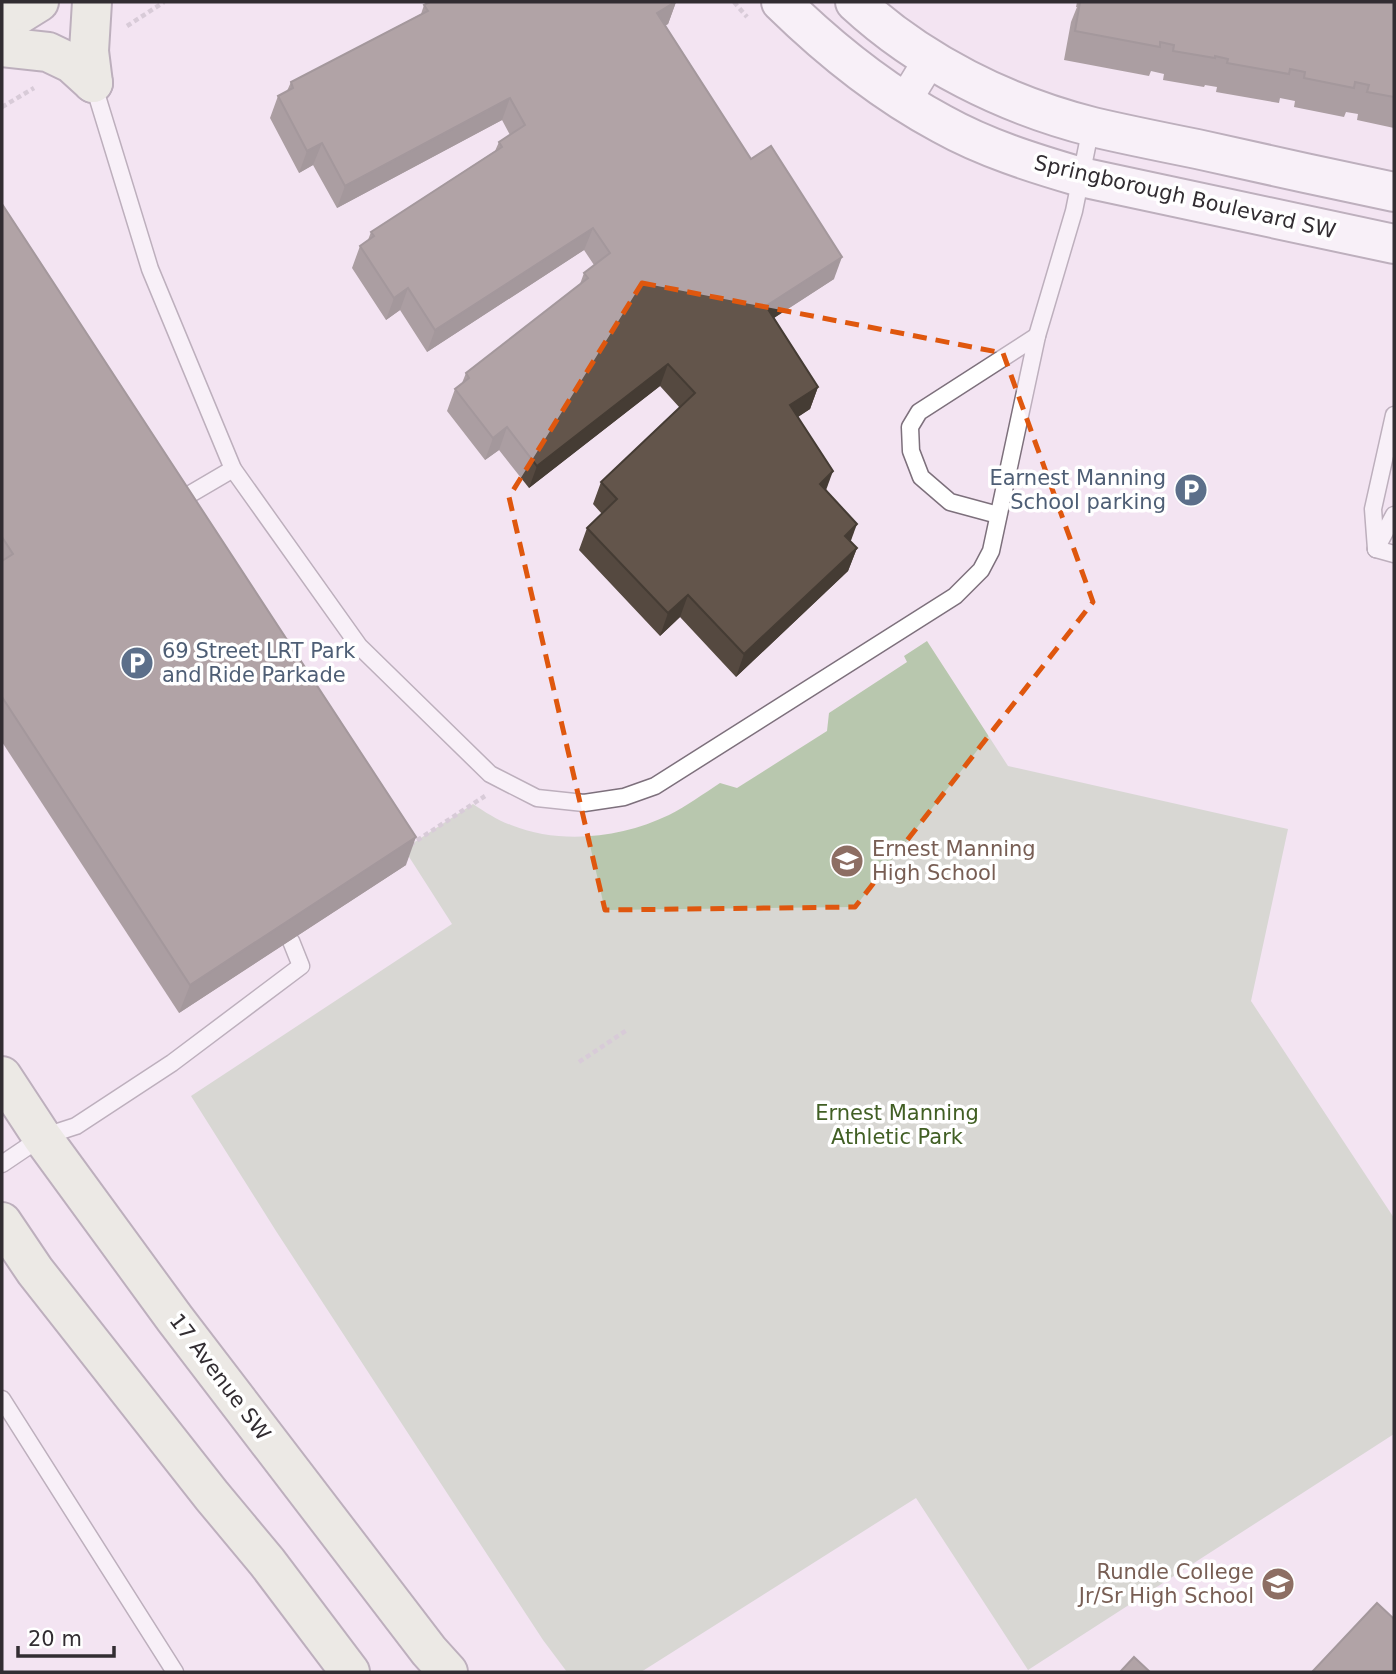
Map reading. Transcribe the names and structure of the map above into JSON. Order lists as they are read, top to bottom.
{
  "streets": {
    "main road": ["17 Avenue SW"],
    "street": ["Springborough Boulevard SW"]
  },
  "parks": ["Ernest Manning Athletic Park"],
  "places": {
    "parking": ["Earnest Manning School parking", "69 Street LRT Park and Ride Parkade"],
    "school or university": ["Ernest Manning High School", "Rundle College Jr/Sr High School"]
  },
  "scale_bar": "20 m"
}
